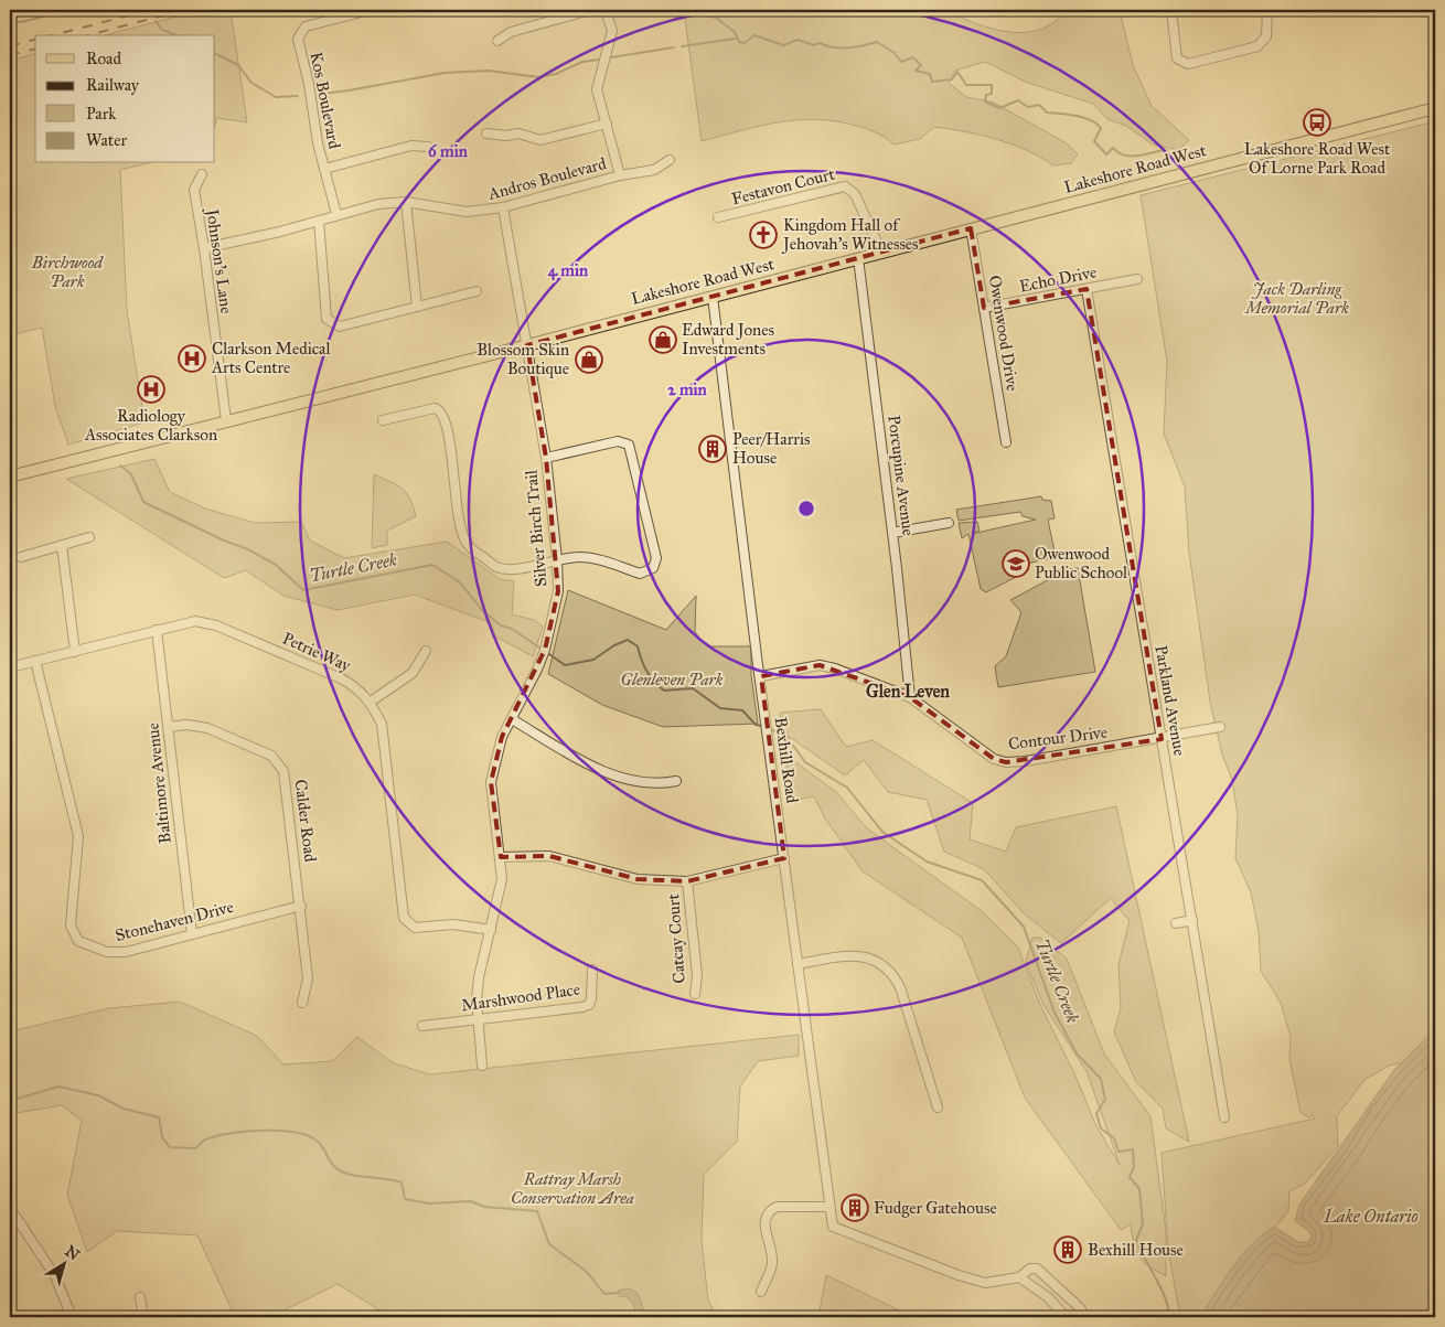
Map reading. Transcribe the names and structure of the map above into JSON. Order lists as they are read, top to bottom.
{
  "streets": {
    "main road": ["Lakeshore Road West"],
    "street": [
      "Kos Boulevard",
      "Andros Boulevard",
      "Festavon Court",
      "Johnson's Lane",
      "Echo Drive",
      "Owenwood Drive",
      "Porcupine Avenue",
      "Silver Birch Trail",
      "Petrie Way",
      "Parkland Avenue",
      "Contour Drive",
      "Bexhill Road",
      "Baltimore Avenue",
      "Calder Road",
      "Stonehaven Drive",
      "Catcay Court",
      "Marshwood Place"
    ]
  },
  "crossings": [
    ["Kos Boulevard", "Andros Boulevard"],
    ["Lakeshore Road West", "Festavon Court"],
    ["Lakeshore Road West", "Johnson's Lane"],
    ["Lakeshore Road West", "Owenwood Drive"],
    ["Lakeshore Road West", "Porcupine Avenue"],
    ["Lakeshore Road West", "Silver Birch Trail"],
    ["Lakeshore Road West", "Bexhill Road"],
    ["Andros Boulevard", "Johnson's Lane"],
    ["Andros Boulevard", "Silver Birch Trail"],
    ["Echo Drive", "Owenwood Drive"],
    ["Echo Drive", "Parkland Avenue"],
    ["Porcupine Avenue", "Contour Drive"],
    ["Silver Birch Trail", "Petrie Way"],
    ["Silver Birch Trail", "Marshwood Place"],
    ["Petrie Way", "Baltimore Avenue"],
    ["Petrie Way", "Stonehaven Drive"],
    ["Parkland Avenue", "Contour Drive"],
    ["Contour Drive", "Bexhill Road"],
    ["Baltimore Avenue", "Calder Road"],
    ["Baltimore Avenue", "Stonehaven Drive"],
    ["Calder Road", "Stonehaven Drive"]
  ],
  "districts": ["Glen Leven"],
  "water": ["Turtle Creek", "Lake Ontario"],
  "parks": [
    "Birchwood Park",
    "Jack Darling Memorial Park",
    "Glenleven Park",
    "Rattray Marsh Conservation Area"
  ],
  "places": {
    "bus stop": ["Lakeshore Road West Of Lorne Park Road"],
    "church": ["Kingdom Hall of Jehovah's Witnesses"],
    "shop": ["Edward Jones Investments", "Blossom Skin Boutique"],
    "hospital": ["Clarkson Medical Arts Centre", "Radiology Associates Clarkson"],
    "building": ["Peer/Harris House", "Fudger Gatehouse", "Bexhill House"],
    "school or university": ["Owenwood Public School"]
  },
  "legend": [
    "Road",
    "Railway",
    "Park",
    "Water"
  ],
  "north": "top right",
  "rings": ["6 min", "4 min", "2 min"]
}
